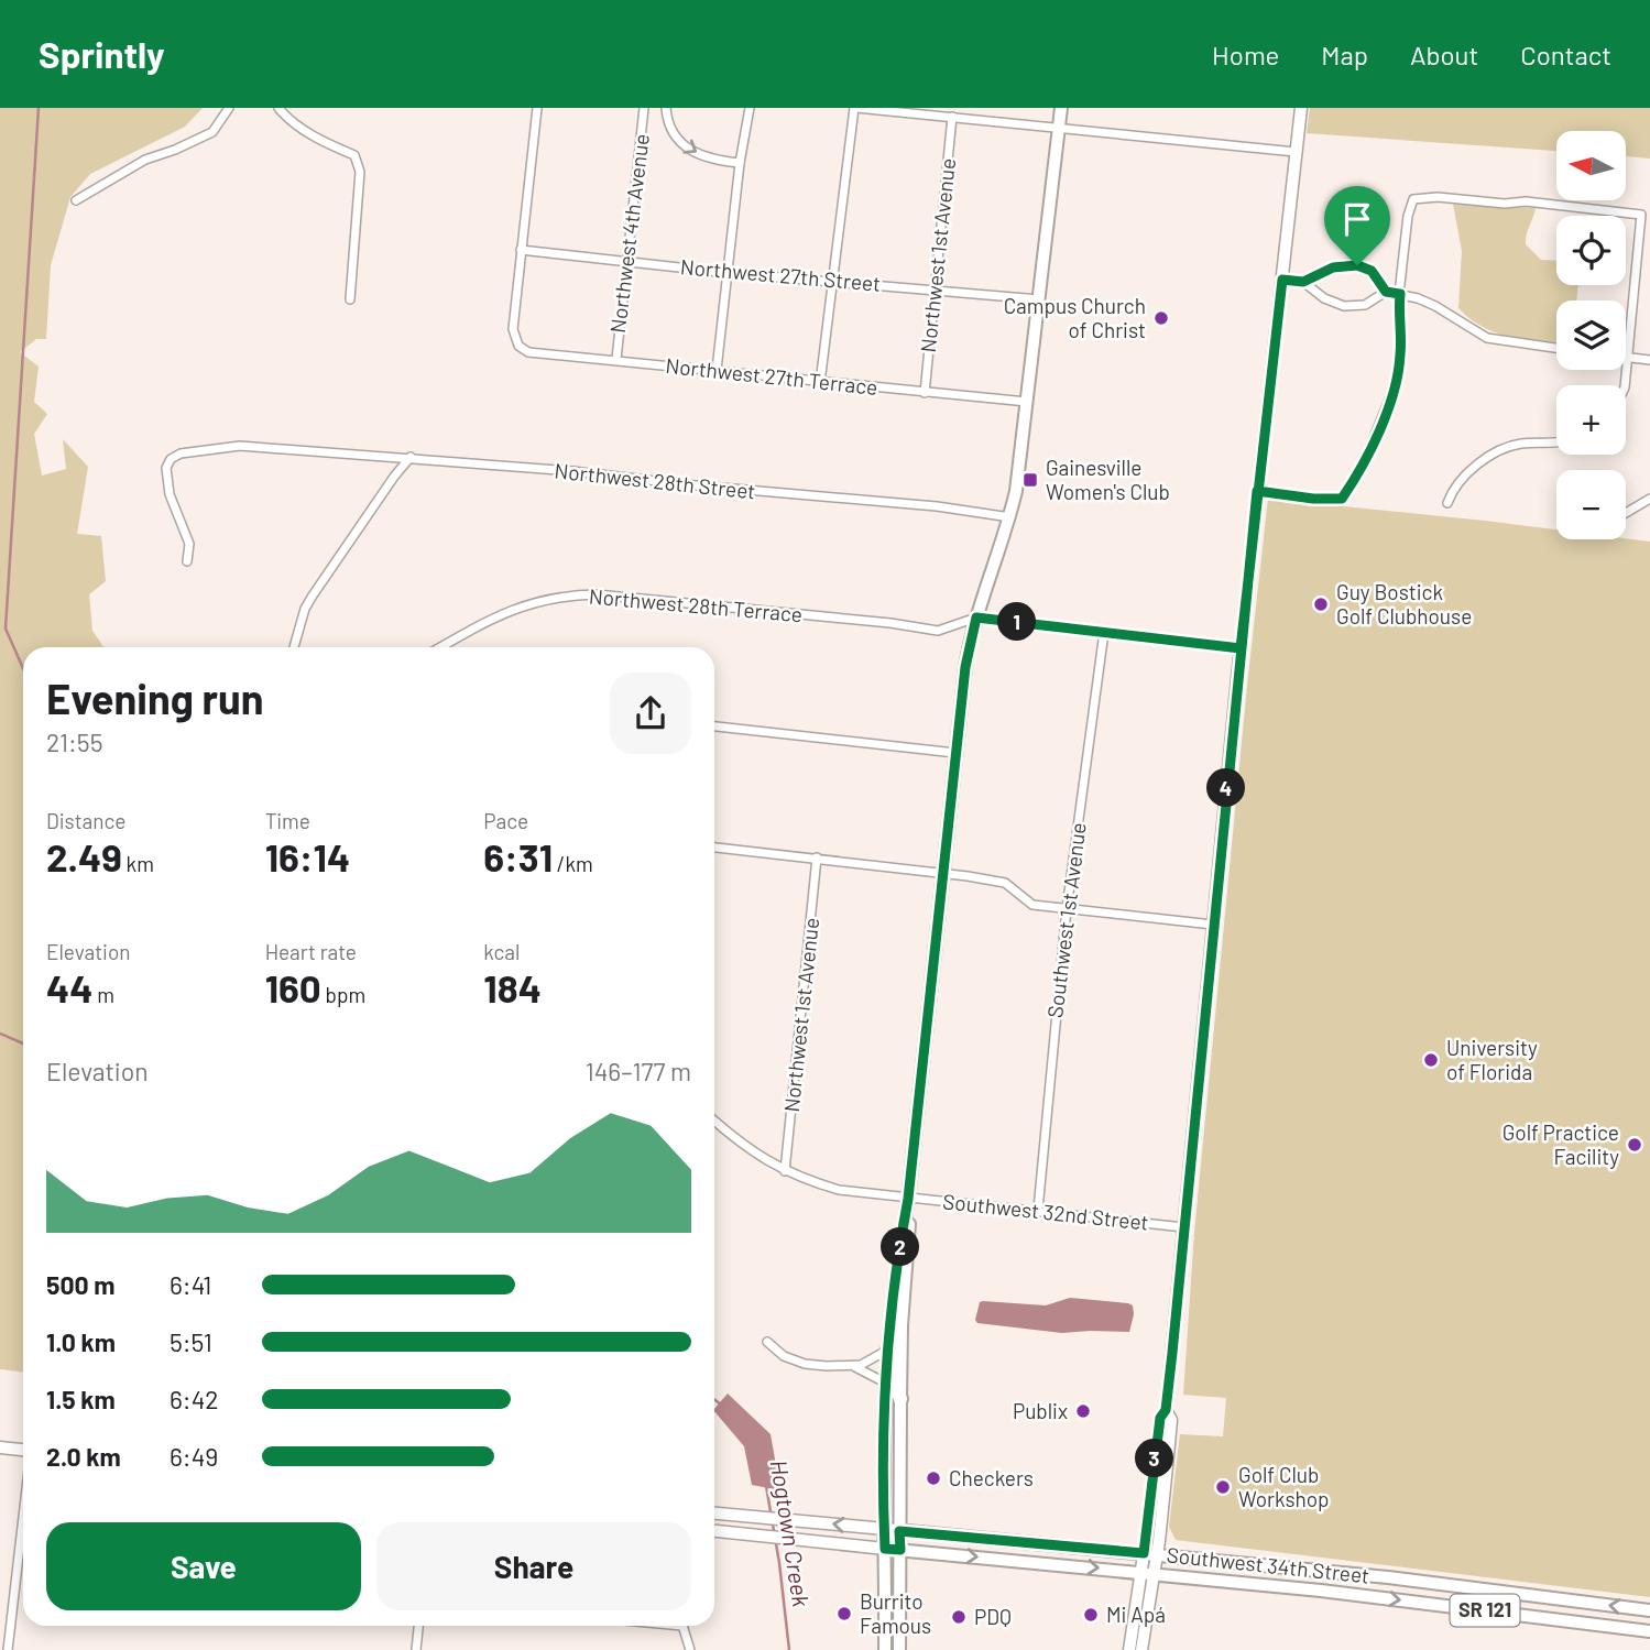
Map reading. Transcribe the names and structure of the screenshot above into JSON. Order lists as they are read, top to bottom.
{
  "streets": {
    "main road": ["Southwest 34th Street", "SR 121"],
    "street": [
      "Northwest 4th Avenue",
      "Northwest 1st Avenue",
      "Northwest 27th Street",
      "Northwest 27th Terrace",
      "Northwest 28th Street",
      "Northwest 28th Terrace",
      "Southwest 1st Avenue",
      "Southwest 32nd Street"
    ]
  },
  "crossings": [
    ["Northwest 4th Avenue", "Northwest 27th Street"],
    ["Northwest 4th Avenue", "Northwest 27th Terrace"],
    ["Northwest 1st Avenue", "Northwest 27th Street"],
    ["Northwest 1st Avenue", "Northwest 27th Terrace"],
    ["Northwest 1st Avenue", "Southwest 32nd Street"],
    ["Northwest 27th Street", "Northwest 27th Terrace"],
    ["Southwest 1st Avenue", "Southwest 32nd Street"],
    ["Southwest 34th Street", "SR 121"]
  ],
  "water": ["Hogtown Creek"],
  "places": {
    "other": [
      "Campus Church of Christ",
      "Guy Bostick Golf Clubhouse",
      "University of Florida",
      "Golf Practice Facility",
      "Publix",
      "Checkers",
      "Golf Club Workshop",
      "Burrito Famous",
      "Mi Apá",
      "PDQ"
    ],
    "transit": ["Gainesville Women's Club"]
  },
  "north": "left",
  "page": {
    "header": "Sprintly",
    "nav": [
      "Home",
      "Map",
      "About",
      "Contact"
    ],
    "map_buttons": ["+", "−"],
    "pins": [
      "1",
      "4",
      "2",
      "3"
    ],
    "heading": ["Evening run", "21:55"],
    "stats": [
      ["Distance", "2.49 km"],
      ["Time", "16:14"],
      ["Pace", "6:31 /km"],
      ["Elevation", "44 m"],
      ["Heart rate", "160 bpm"],
      ["kcal", "184"]
    ],
    "chart": ["Elevation", "146–177 m"],
    "list": [
      {
        "name": "500 m",
        "note": "6:41"
      },
      {
        "name": "1.0 km",
        "note": "5:51"
      },
      {
        "name": "1.5 km",
        "note": "6:42"
      },
      {
        "name": "2.0 km",
        "note": "6:49"
      }
    ],
    "buttons": ["Save", "Share"]
  }
}
